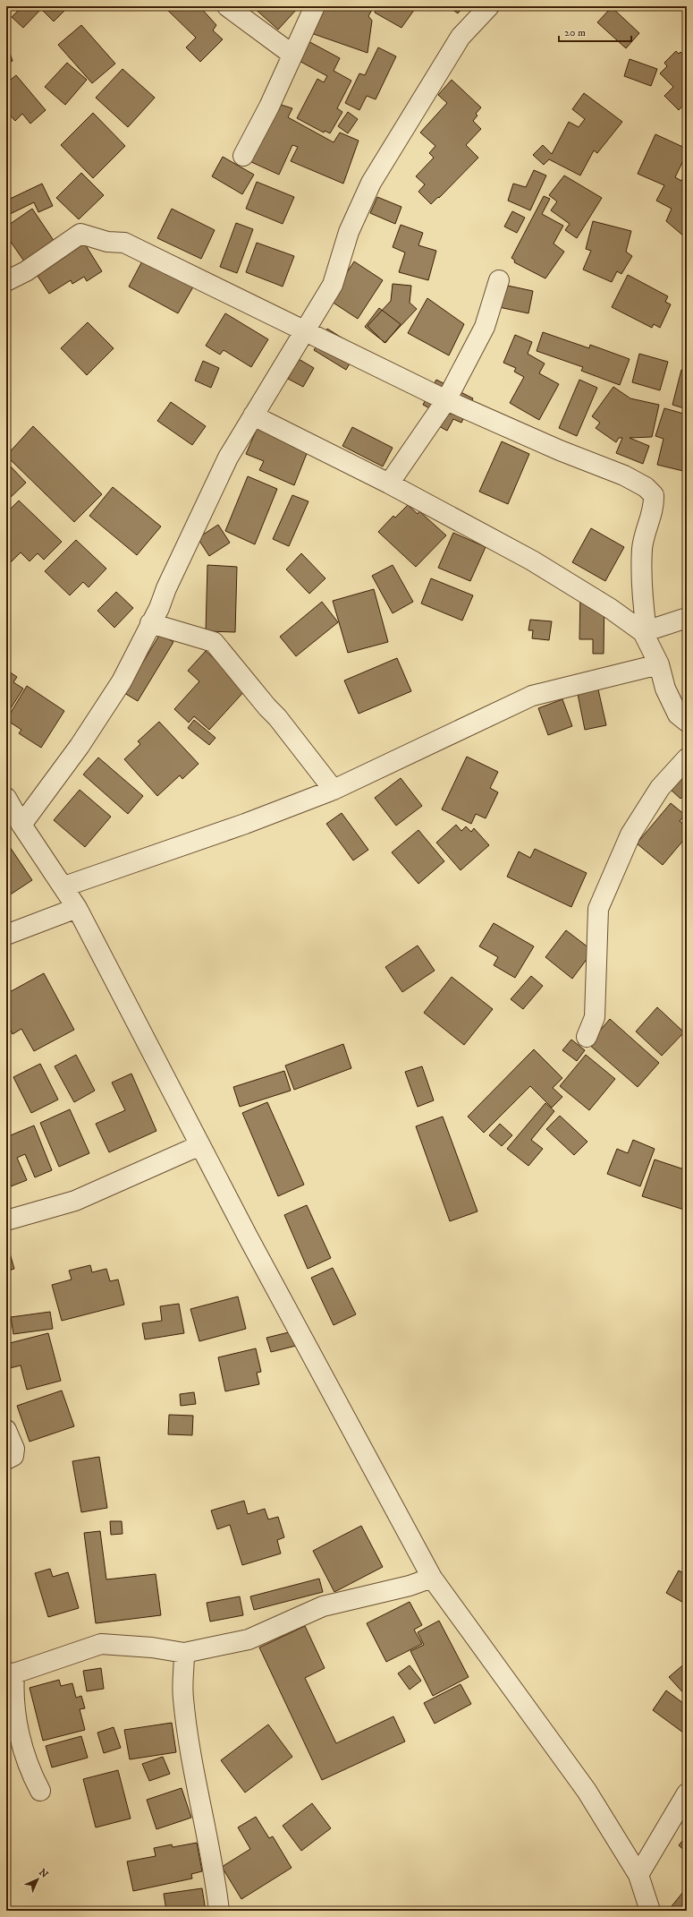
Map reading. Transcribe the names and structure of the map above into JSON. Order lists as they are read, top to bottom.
{
  "scale_bar": "20 m",
  "north": "top right"
}
